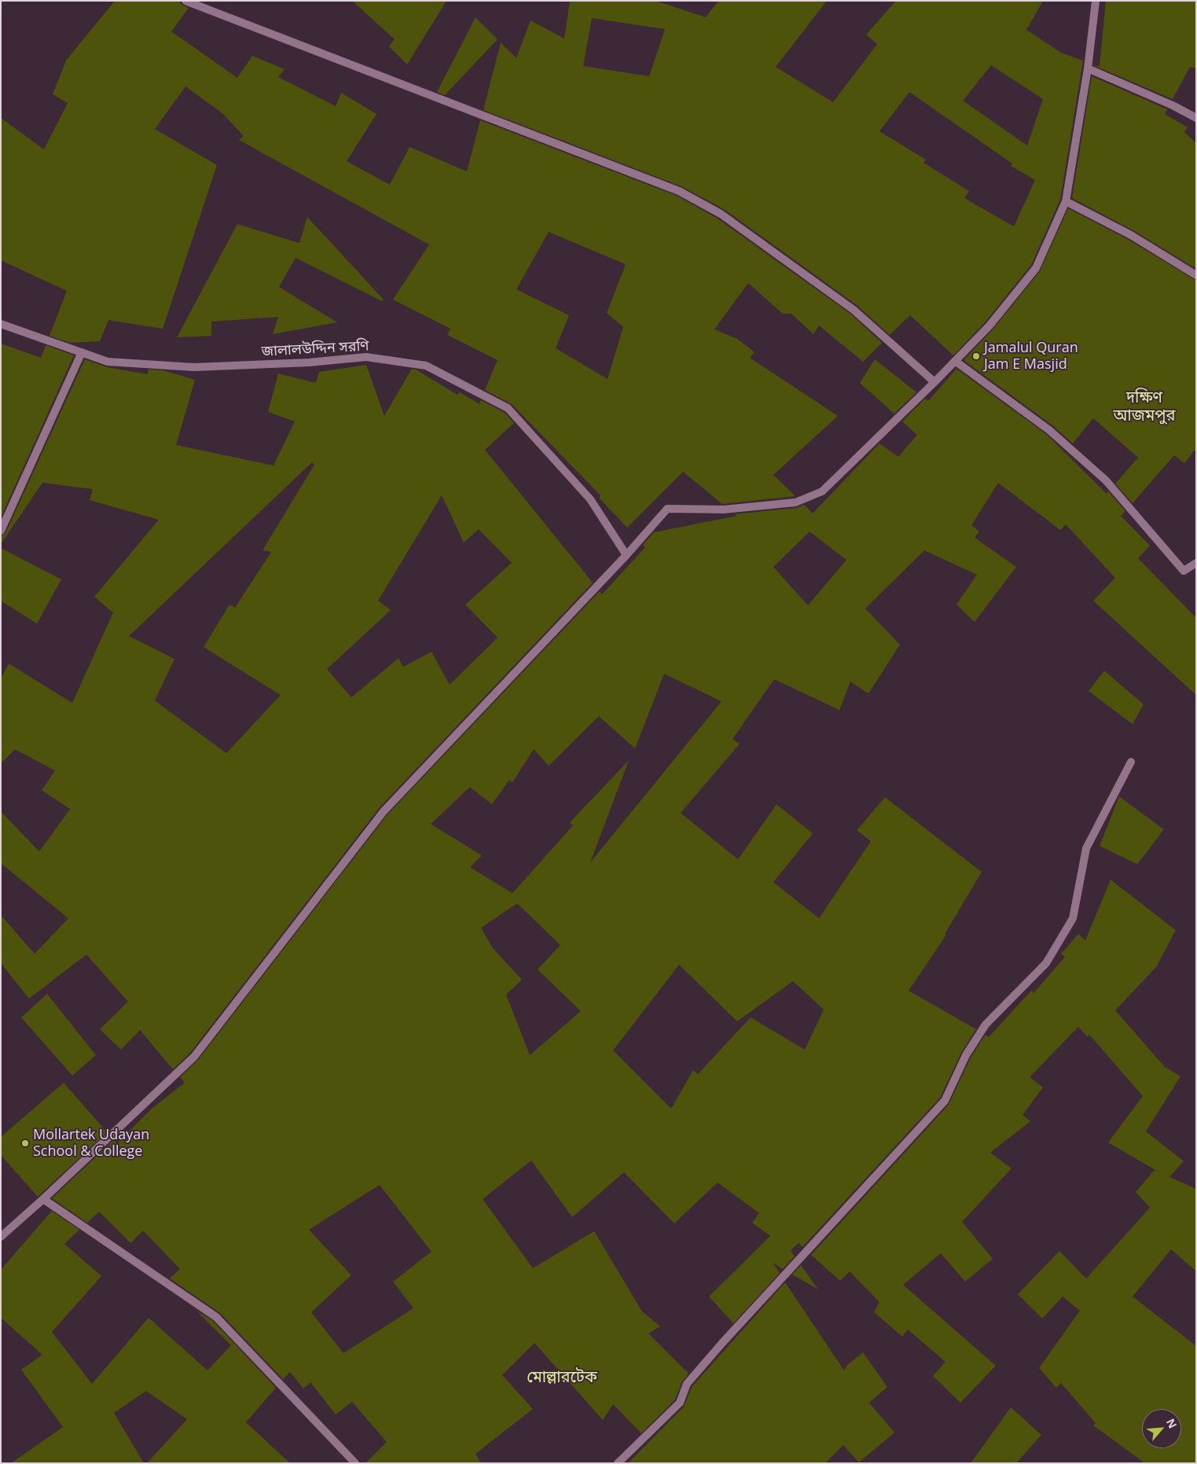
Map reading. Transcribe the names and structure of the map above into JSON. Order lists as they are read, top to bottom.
{
  "streets": {
    "street": ["জালালউদ্দিন সরণি"]
  },
  "districts": ["দক্ষিণ আজমপুর", "মোল্লারটেক"],
  "places": ["Jamalul Quran Jam E Masjid", "Mollartek Udayan School & College"],
  "north": "top right"
}
